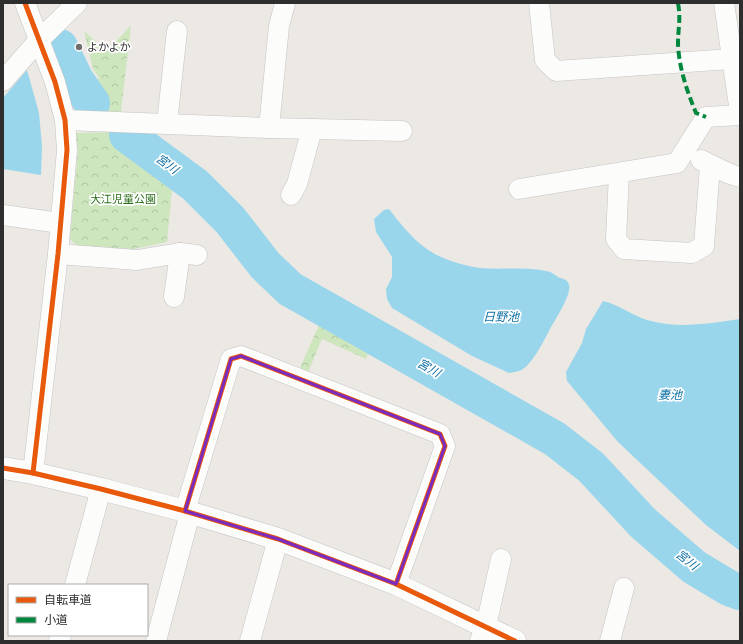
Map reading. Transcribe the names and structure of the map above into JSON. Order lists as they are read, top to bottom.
{
  "water": ["宮川", "日野池", "妻池"],
  "parks": ["大江児童公園"],
  "places": ["よかよか"],
  "legend": ["自転車道", "小道"]
}
